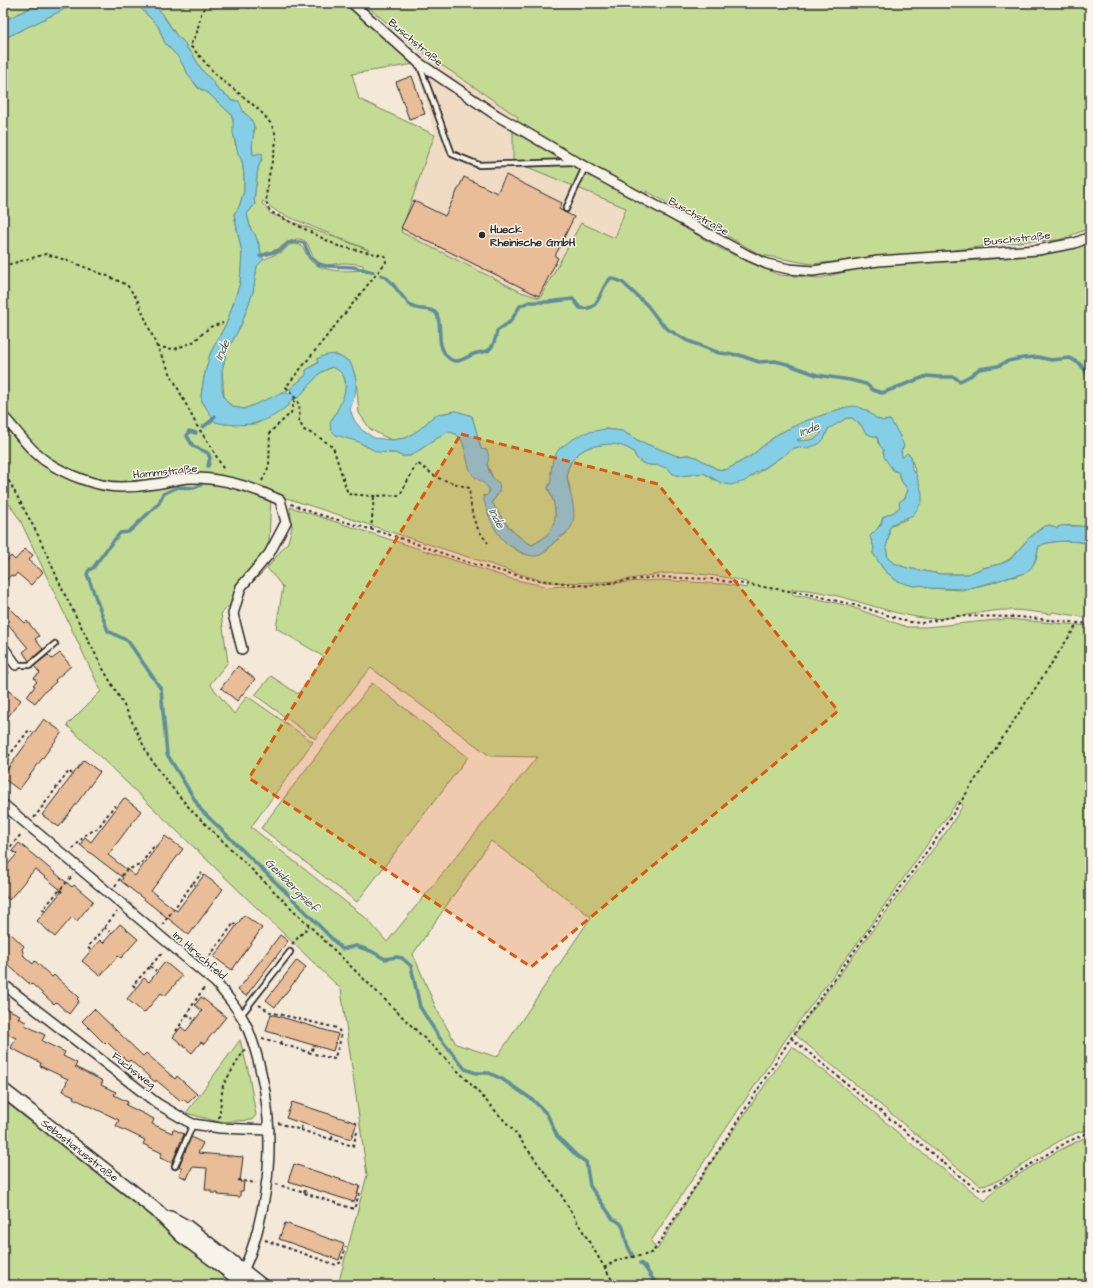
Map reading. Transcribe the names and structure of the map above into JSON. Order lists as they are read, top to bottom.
{
  "streets": {
    "main road": ["Sebastianusstraße"],
    "street": [
      "Buschstraße",
      "Hammstraße",
      "Im Hirschfeld",
      "Fuchsweg"
    ]
  },
  "crossings": [
    ["Im Hirschfeld", "Fuchsweg"],
    ["Im Hirschfeld", "Sebastianusstraße"]
  ],
  "water": ["Inde", "Geisbergsief"],
  "places": ["Hueck Rheinische GmbH"]
}
